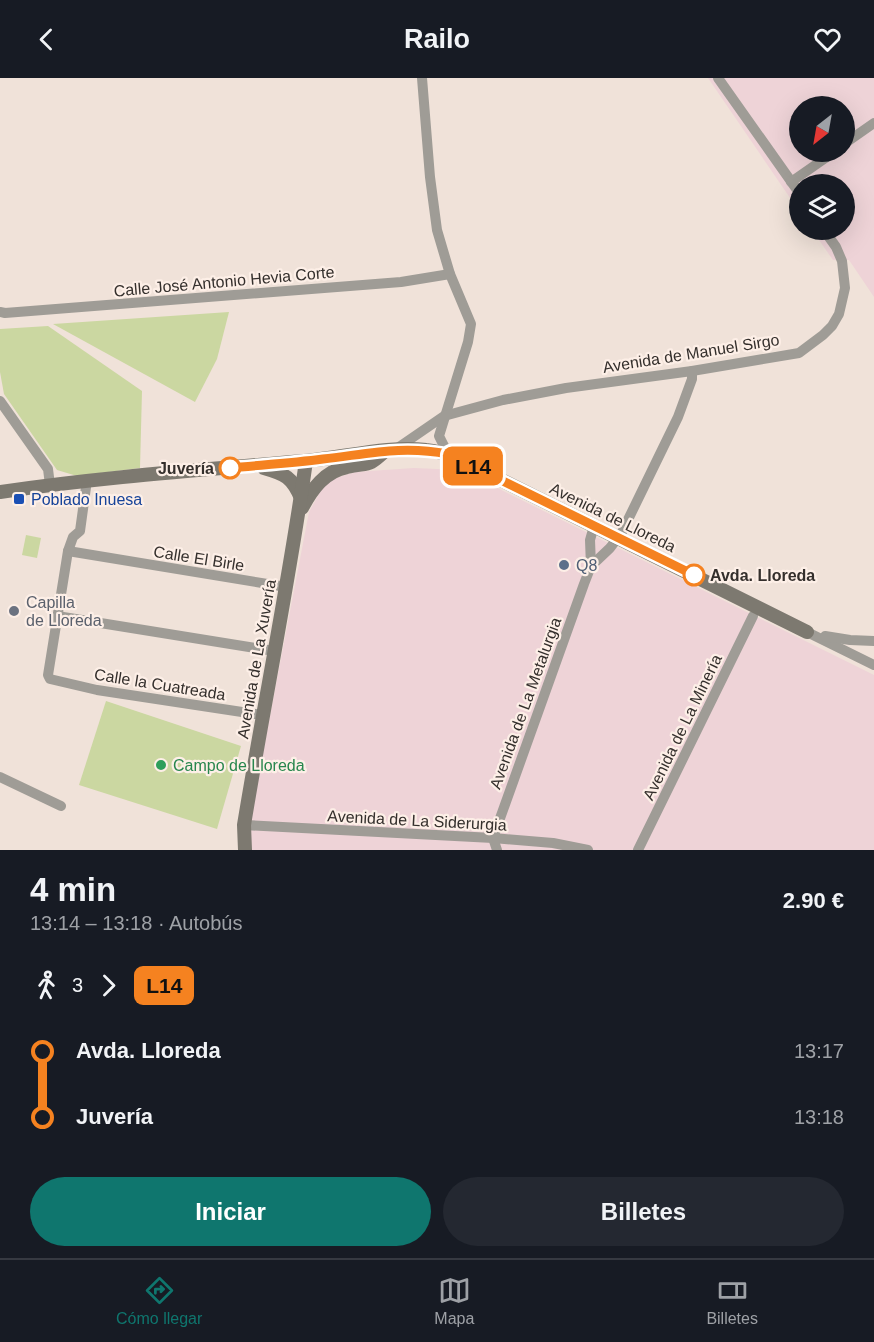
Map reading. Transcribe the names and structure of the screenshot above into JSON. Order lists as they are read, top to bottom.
{
  "streets": {
    "street": [
      "Calle José Antonio Hevia Corte",
      "Avenida de Manuel Sirgo",
      "Avenida de Lloreda",
      "Calle El Birle",
      "Avenida de La Xuvería",
      "Calle la Cuatreada",
      "Avenida de La Metalurgia",
      "Avenida de La Minería",
      "Avenida de La Siderurgia"
    ]
  },
  "crossings": [
    ["Avenida de Manuel Sirgo", "Avenida de Lloreda"],
    ["Avenida de Manuel Sirgo", "Avenida de La Xuvería"],
    ["Avenida de Lloreda", "Avenida de La Xuvería"],
    ["Calle El Birle", "Avenida de La Xuvería"],
    ["Avenida de La Xuvería", "Calle la Cuatreada"],
    ["Avenida de La Xuvería", "Avenida de La Siderurgia"],
    ["Avenida de La Metalurgia", "Avenida de La Siderurgia"]
  ],
  "places": {
    "other": [
      "Juvería",
      "Q8",
      "Avda. Lloreda",
      "Capilla de Lloreda",
      "Campo de Lloreda"
    ],
    "transit": ["Poblado Inuesa"]
  },
  "lines": ["bus line L14"],
  "north": "bottom left",
  "page": {
    "header": "Railo",
    "on_map": "L14",
    "heading": ["4 min", "13:14 – 13:18 · Autobús", "2.90 €"],
    "legs": ["3", "L14"],
    "list": [
      {
        "name": "Avda. Lloreda",
        "value": "13:17"
      },
      {
        "name": "Juvería",
        "value": "13:18"
      }
    ],
    "buttons": ["Iniciar", "Billetes"],
    "tabs": ["Cómo llegar", "Mapa", "Billetes"]
  }
}
